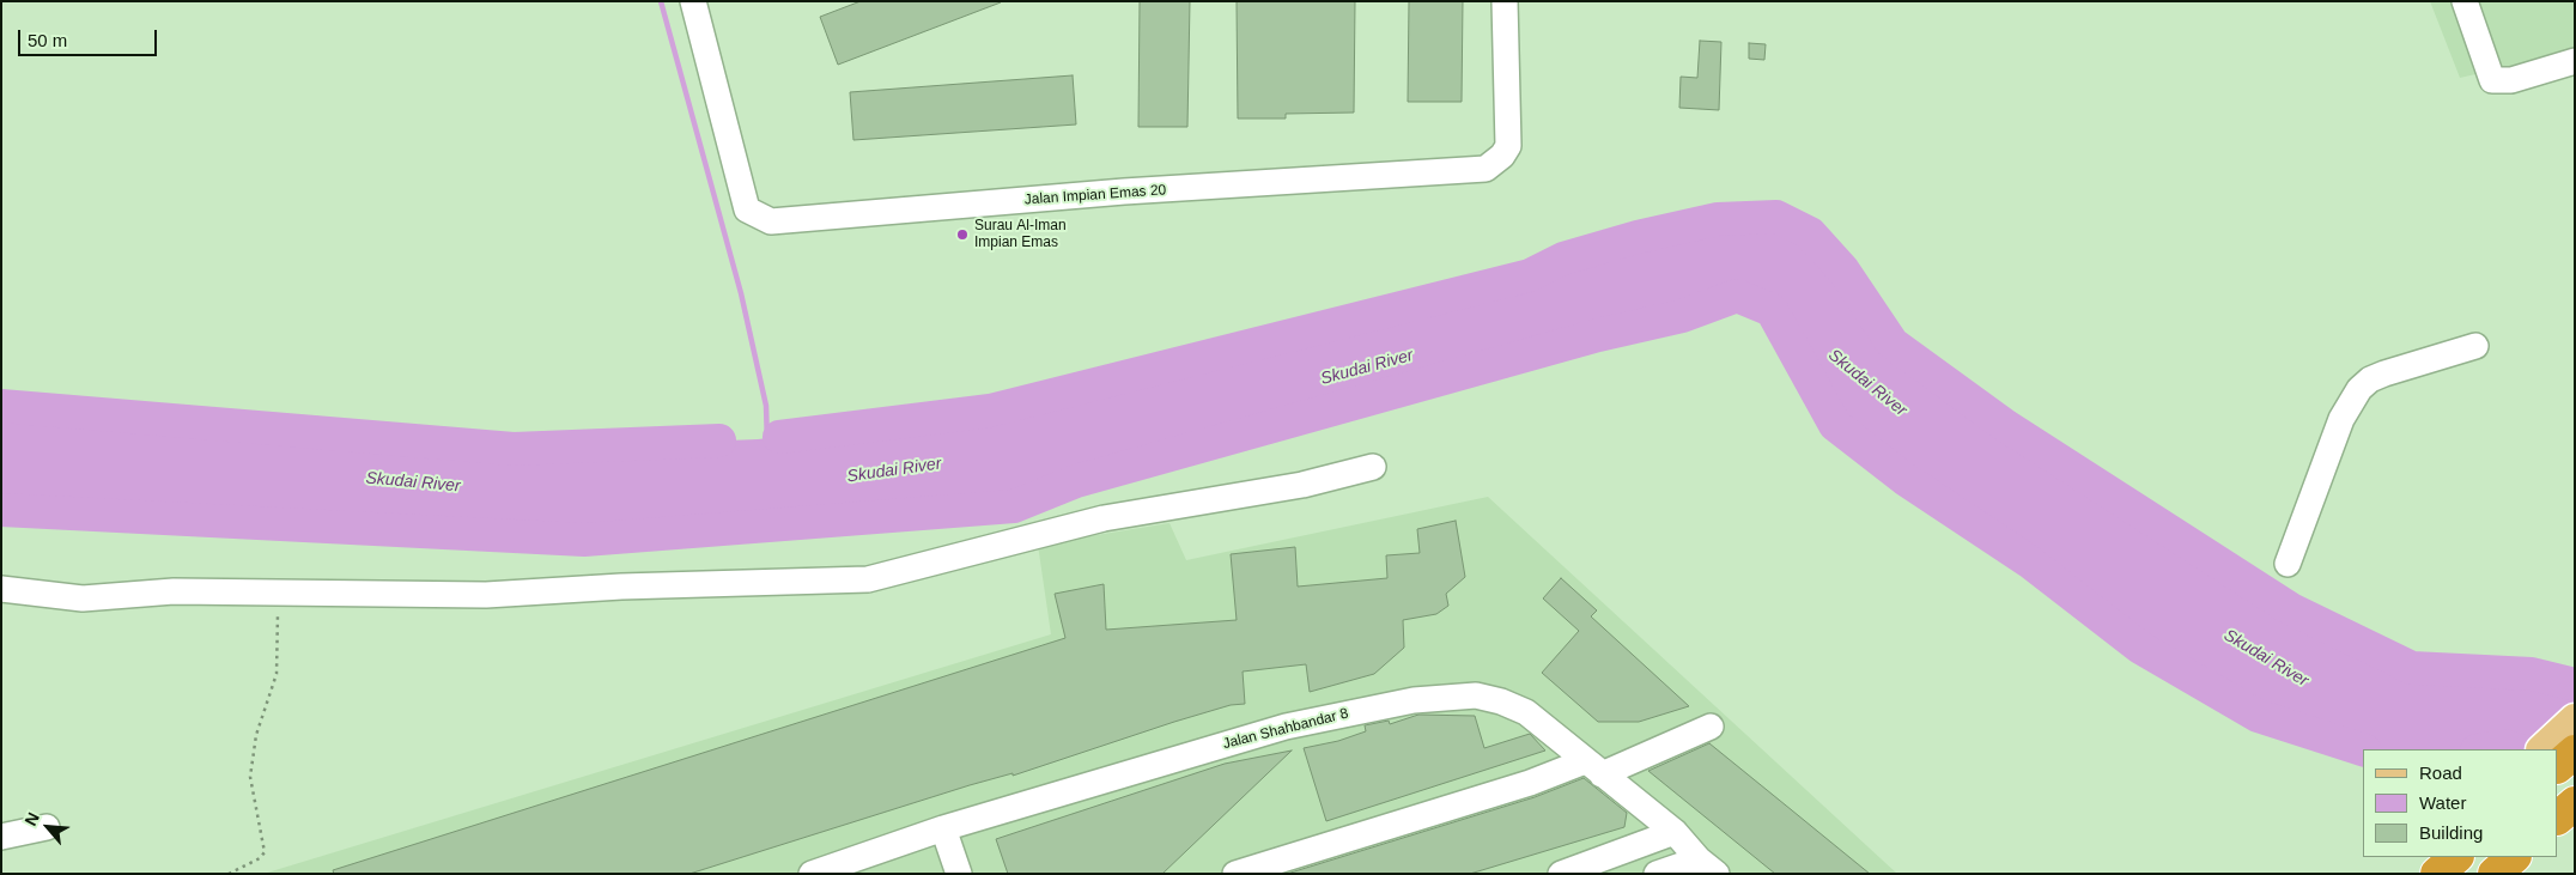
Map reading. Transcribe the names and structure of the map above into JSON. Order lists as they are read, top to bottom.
{
  "streets": {
    "street": ["Jalan Impian Emas 20", "Jalan Shahbandar 8"]
  },
  "water": ["Skudai River"],
  "places": ["Surau Al-Iman Impian Emas"],
  "legend": ["Road", "Water", "Building"],
  "scale_bar": "50 m",
  "north": "top left"
}
